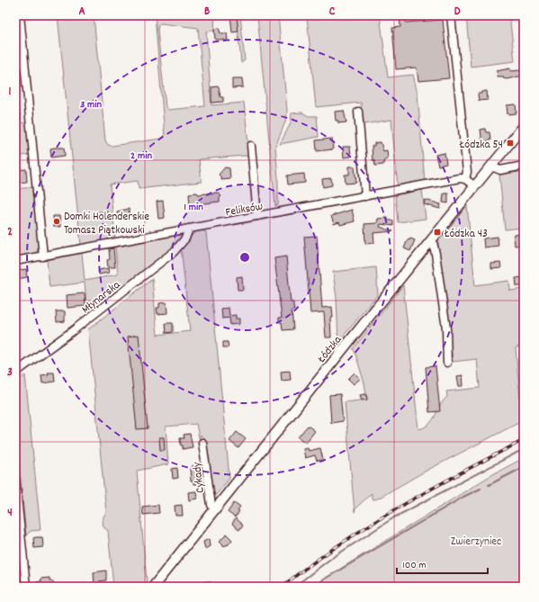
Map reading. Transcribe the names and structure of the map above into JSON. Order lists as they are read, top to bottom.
{
  "streets": {
    "main road": ["Łódzka"],
    "street": ["Feliksów", "Młynarska", "Cykady"]
  },
  "crossings": [
    ["Feliksów", "Młynarska"],
    ["Łódzka", "Cykady"]
  ],
  "parks": ["Zwierzyniec"],
  "places": {
    "transit": ["Łódzka 54", "Łódzka 43"],
    "other": ["Domki Holenderskie Tomasz Piątkowski"]
  },
  "scale_bar": "100 m",
  "grid": {
    "columns": [
      "A",
      "B",
      "C",
      "D"
    ],
    "rows": [
      "1",
      "2",
      "3",
      "4"
    ]
  },
  "rings": ["3 min", "2 min", "1 min"]
}
